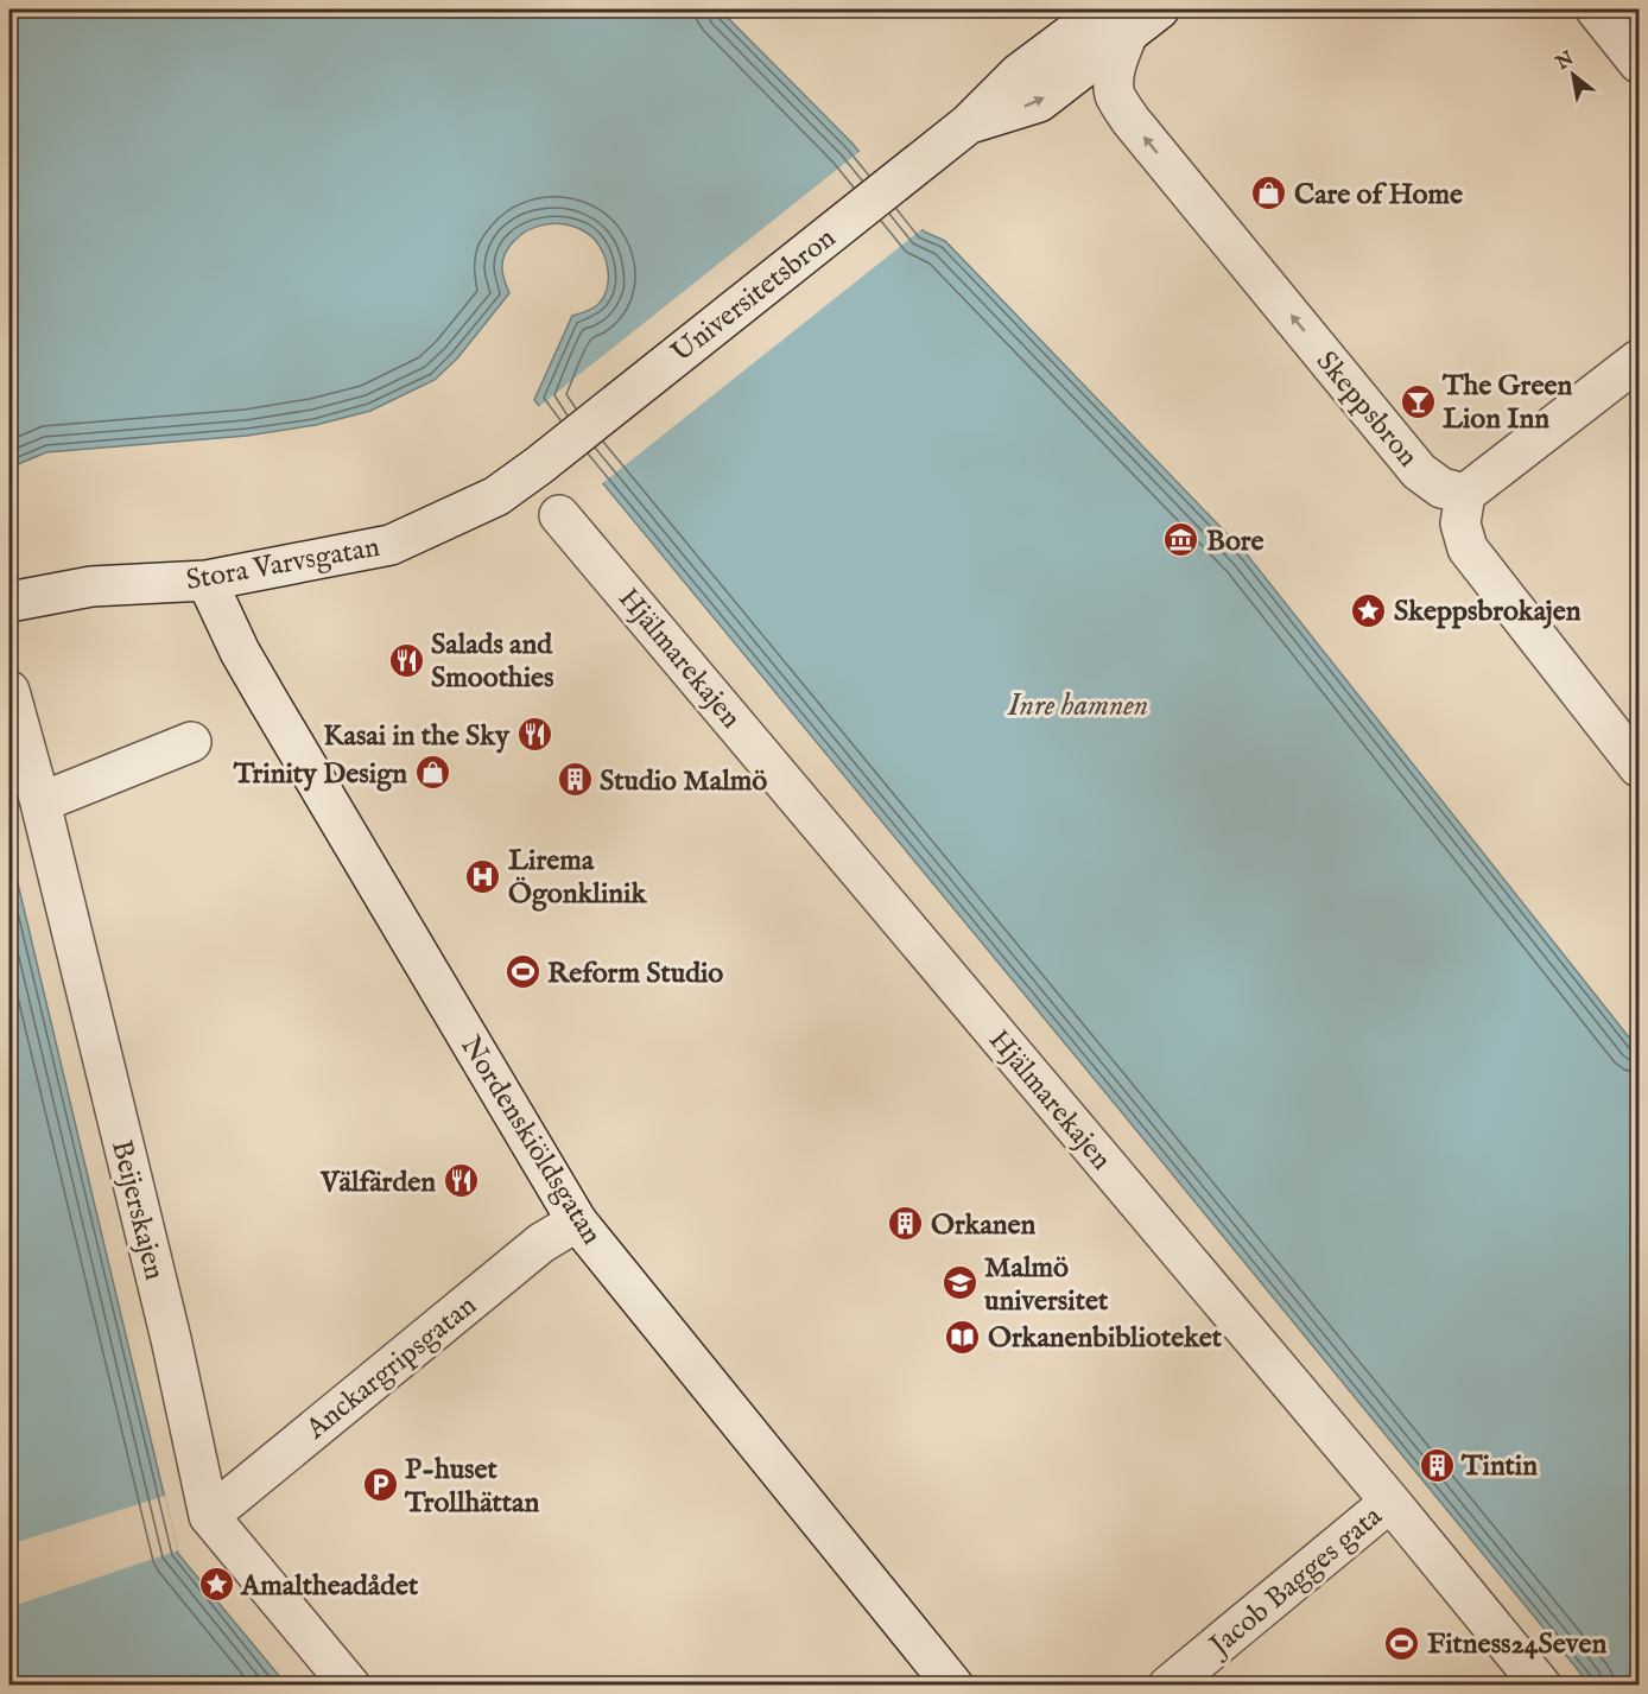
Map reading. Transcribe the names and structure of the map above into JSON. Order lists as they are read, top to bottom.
{
  "streets": {
    "street": [
      "Universitetsbron",
      "Skeppsbron",
      "Stora Varvsgatan",
      "Hjälmarekajen",
      "Nordenskiöldsgatan",
      "Beijerskajen",
      "Anckargripsgatan",
      "Jacob Bagges gata"
    ]
  },
  "crossings": [
    ["Universitetsbron", "Skeppsbron"],
    ["Universitetsbron", "Stora Varvsgatan"],
    ["Stora Varvsgatan", "Nordenskiöldsgatan"],
    ["Hjälmarekajen", "Jacob Bagges gata"],
    ["Nordenskiöldsgatan", "Anckargripsgatan"],
    ["Beijerskajen", "Anckargripsgatan"]
  ],
  "one_way": ["Skeppsbron"],
  "water": ["Inre hamnen"],
  "places": {
    "shop": ["Care of Home", "Trinity Design"],
    "bar": ["The Green Lion Inn"],
    "museum": ["Bore"],
    "place": ["Skeppsbrokajen", "Amaltheadådet"],
    "restaurant": ["Salads and Smoothies", "Kasai in the Sky", "Välfärden"],
    "building": ["Studio Malmö", "Orkanen", "Tintin"],
    "hospital": ["Lirema Ögonklinik"],
    "sports": ["Reform Studio", "Fitness24Seven"],
    "school or university": ["Malmö universitet"],
    "library": ["Orkanenbiblioteket"],
    "parking": ["P-huset Trollhättan"]
  },
  "north": "top left"
}
